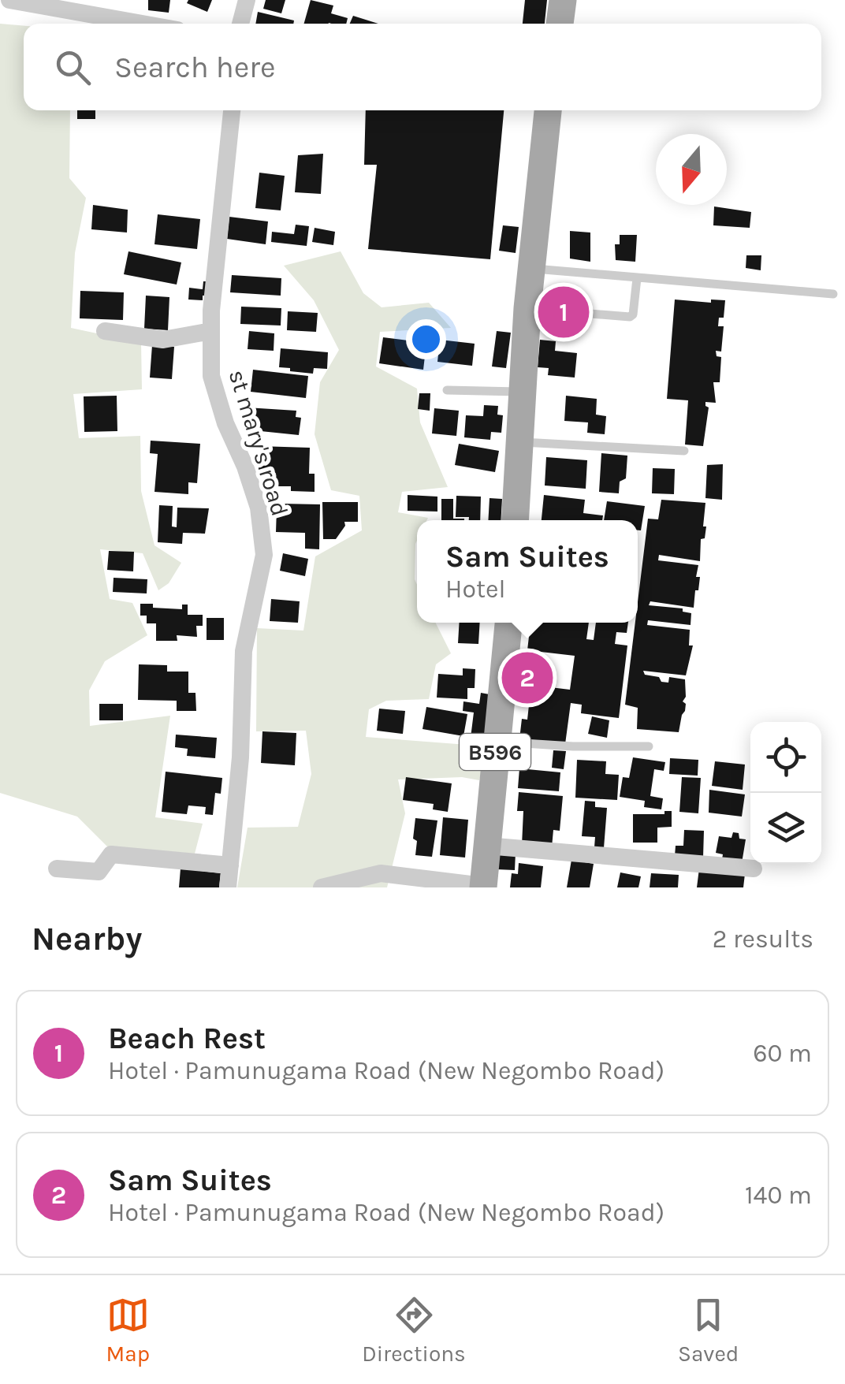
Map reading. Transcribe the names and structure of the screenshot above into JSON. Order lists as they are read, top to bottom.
{
  "streets": {
    "main road": ["B596"],
    "street": ["st mary's road"]
  },
  "north": "bottom",
  "page": {
    "search": "Search here",
    "pins": ["1", "2"],
    "popup": ["Sam Suites", "Hotel"],
    "heading": ["Nearby", "2 results"],
    "list": [
      {
        "mark": "1",
        "name": "Beach Rest",
        "note": "Hotel · Pamunugama Road (New Negombo Road)",
        "value": "60 m"
      },
      {
        "mark": "2",
        "name": "Sam Suites",
        "note": "Hotel · Pamunugama Road (New Negombo Road)",
        "value": "140 m"
      }
    ],
    "nav": ["Map", "Directions", "Saved"]
  }
}
